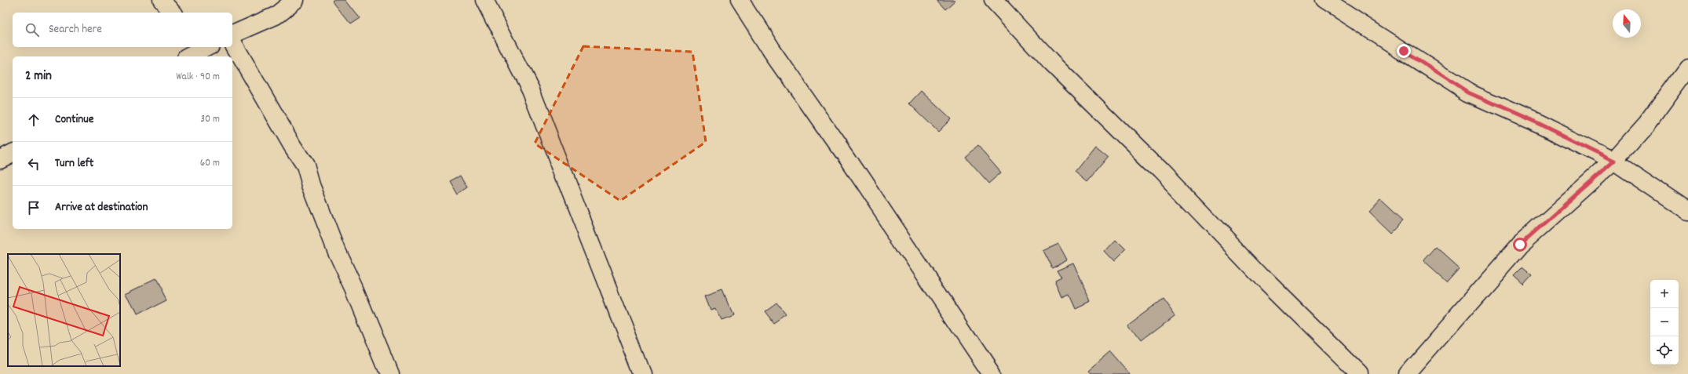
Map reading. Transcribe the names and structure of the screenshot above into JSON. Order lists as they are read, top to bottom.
{
  "north": "top",
  "page": {
    "search": "Search here",
    "heading": ["2 min", "Walk · 90 m"],
    "list": [
      ["Continue", "30 m"],
      ["Turn left", "60 m"],
      "Arrive at destination"
    ],
    "map_buttons": ["+", "−"]
  }
}
